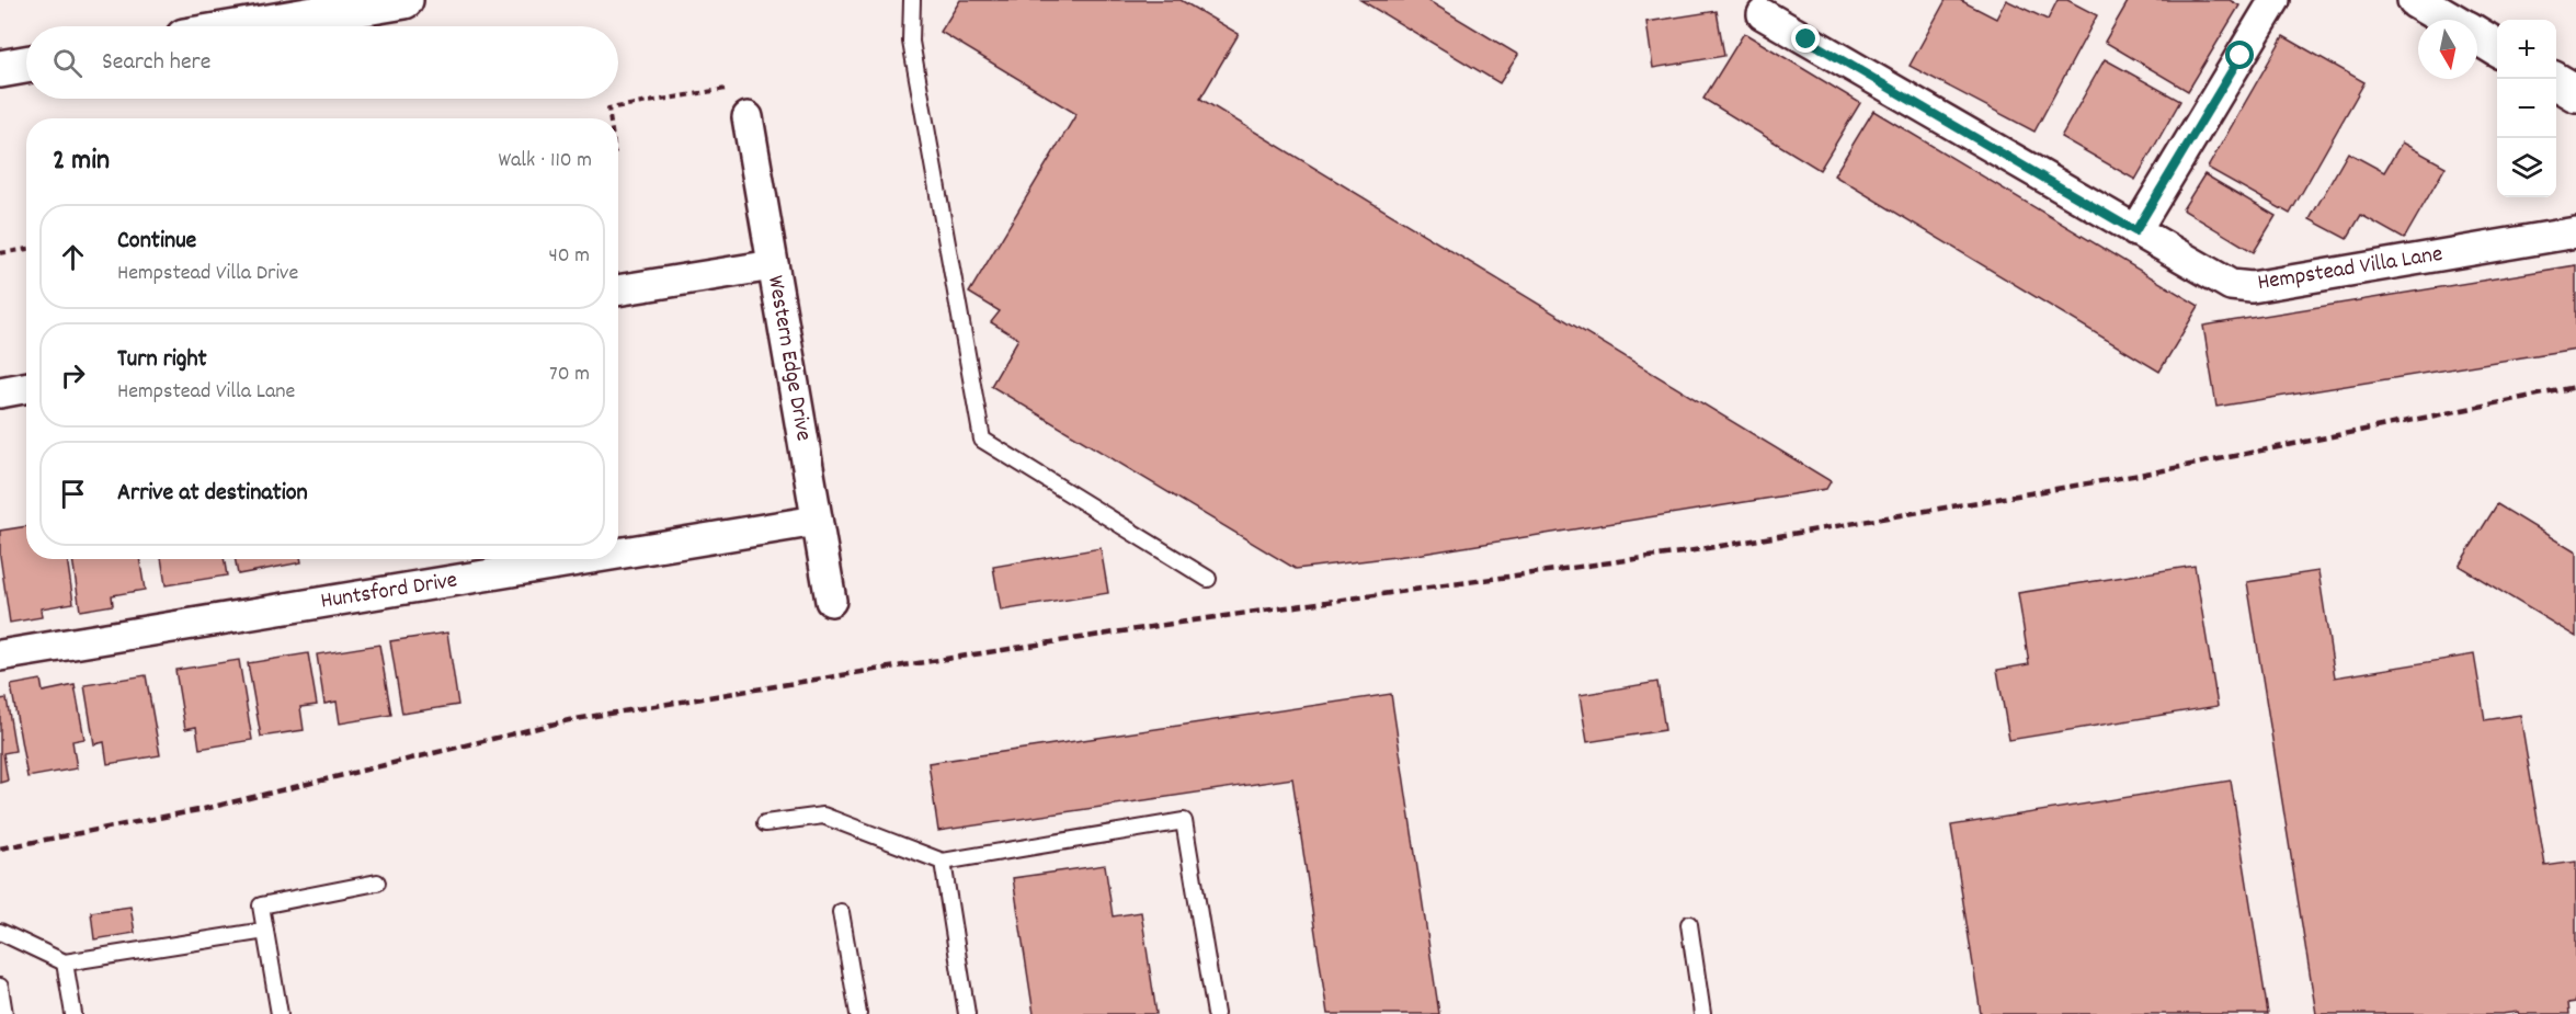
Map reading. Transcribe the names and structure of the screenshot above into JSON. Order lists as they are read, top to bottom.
{
  "streets": {
    "street": ["Hempstead Villa Lane", "Western Edge Drive", "Huntsford Drive"]
  },
  "crossings": [
    ["Western Edge Drive", "Huntsford Drive"]
  ],
  "north": "bottom",
  "page": {
    "map_buttons": ["+", "−"],
    "search": "Search here",
    "heading": ["2 min", "Walk · 110 m"],
    "list": [
      ["Continue", "Hempstead Villa Drive", "40 m"],
      ["Turn right", "Hempstead Villa Lane", "70 m"],
      "Arrive at destination"
    ]
  }
}
